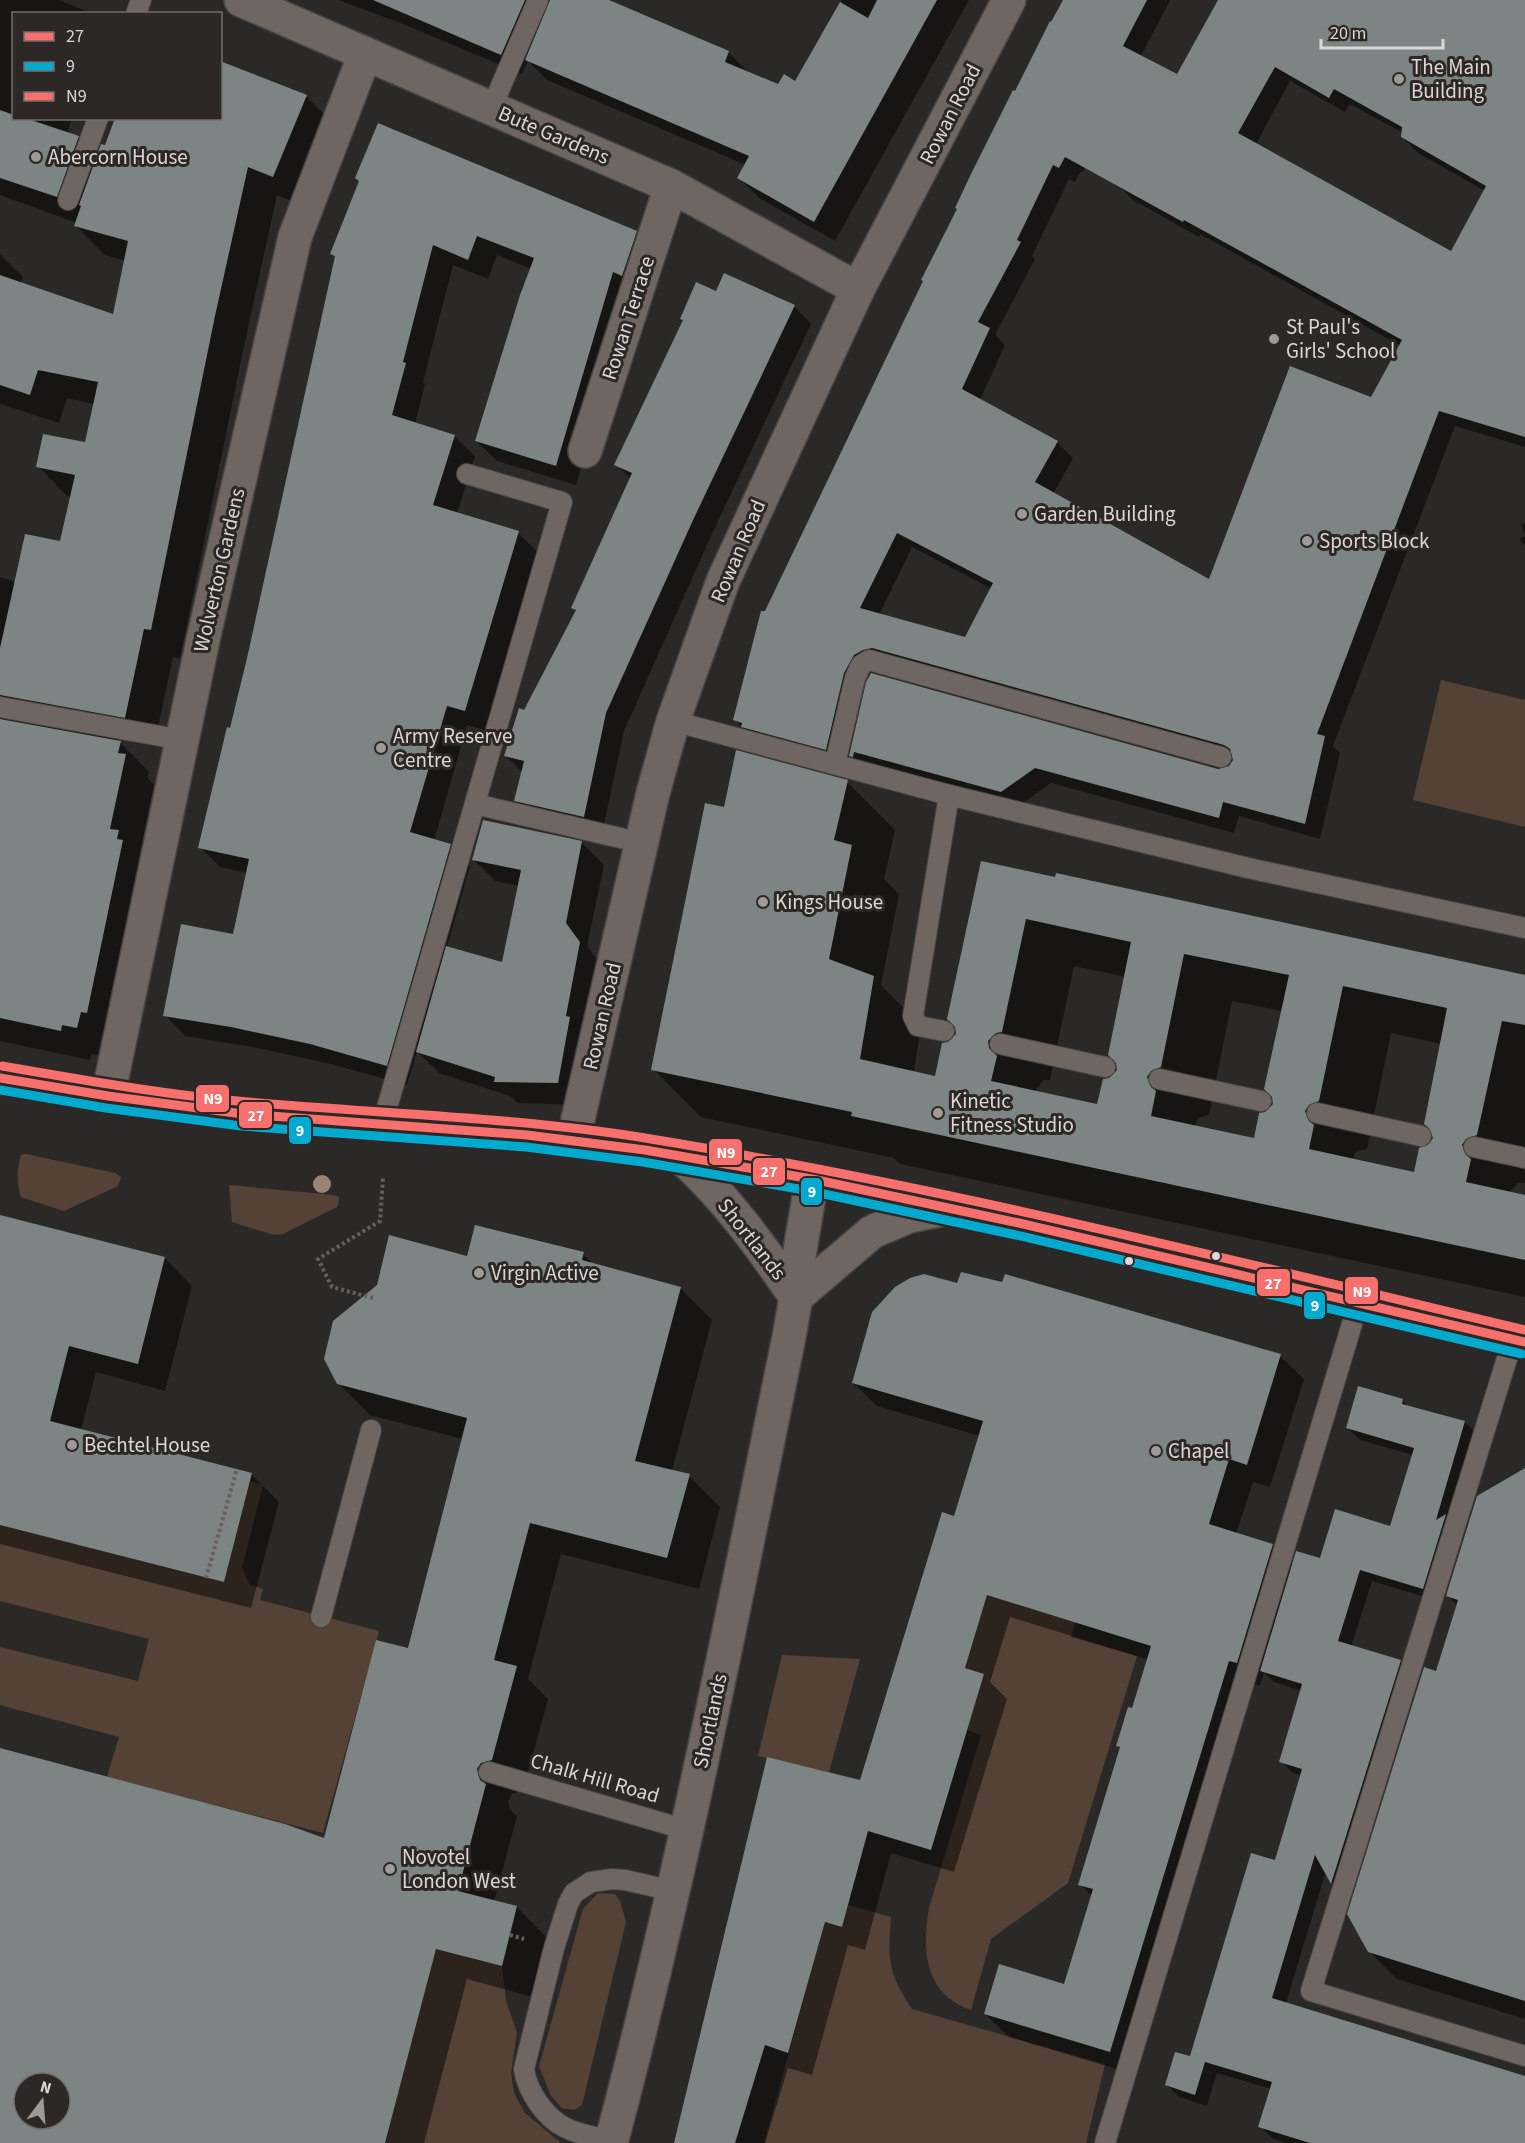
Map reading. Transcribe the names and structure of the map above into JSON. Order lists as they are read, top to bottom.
{
  "streets": {
    "street": [
      "Rowan Road",
      "Bute Gardens",
      "Rowan Terrace",
      "Wolverton Gardens",
      "Shortlands"
    ],
    "lane": ["Chalk Hill Road"]
  },
  "crossings": [
    ["Rowan Road", "Bute Gardens"],
    ["Bute Gardens", "Rowan Terrace"],
    ["Bute Gardens", "Wolverton Gardens"],
    ["Shortlands", "Chalk Hill Road"]
  ],
  "places": [
    "The Main Building",
    "Abercorn House",
    "St Paul's Girls' School",
    "Garden Building",
    "Sports Block",
    "Army Reserve Centre",
    "Kings House",
    "Kinetic Fitness Studio",
    "Virgin Active",
    "Bechtel House",
    "Chapel",
    "Novotel London West"
  ],
  "lines": ["transit line N9", "transit line 27", "transit line 9"],
  "legend": ["27", "9", "N9"],
  "scale_bar": "20 m",
  "north": "top"
}
